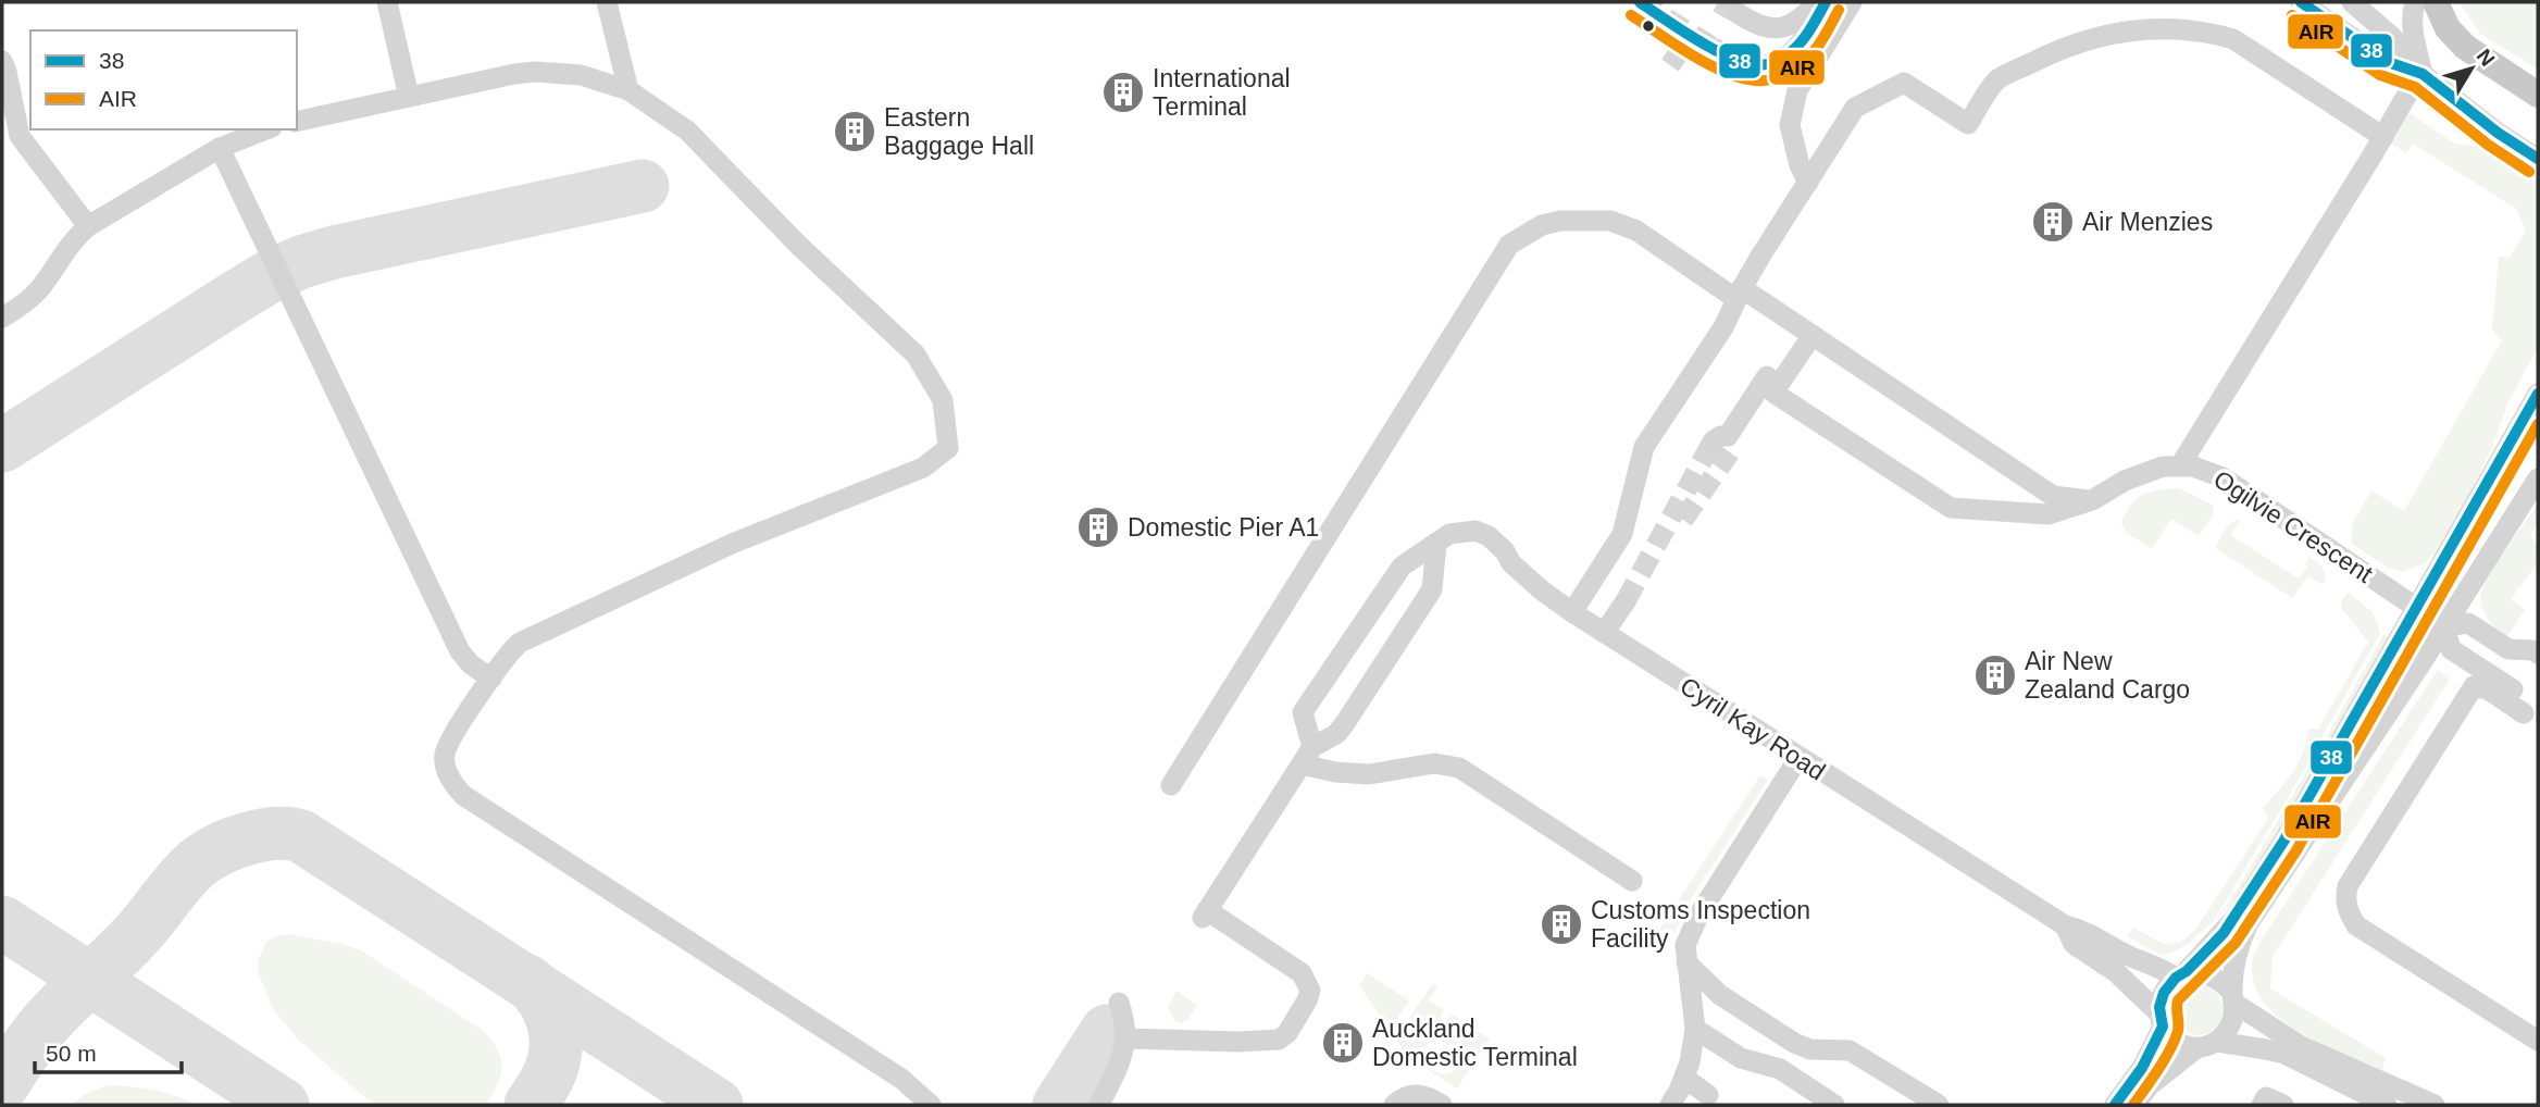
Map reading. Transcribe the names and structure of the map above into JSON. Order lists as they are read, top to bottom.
{
  "streets": {
    "street": ["Ogilvie Crescent", "Cyril Kay Road"]
  },
  "places": {
    "building": [
      "International Terminal",
      "Eastern Baggage Hall",
      "Air Menzies",
      "Domestic Pier A1",
      "Air New Zealand Cargo",
      "Customs Inspection Facility",
      "Auckland Domestic Terminal"
    ]
  },
  "lines": ["transit line 38", "transit line AIR"],
  "legend": ["38", "AIR"],
  "scale_bar": "50 m",
  "north": "top right"
}
